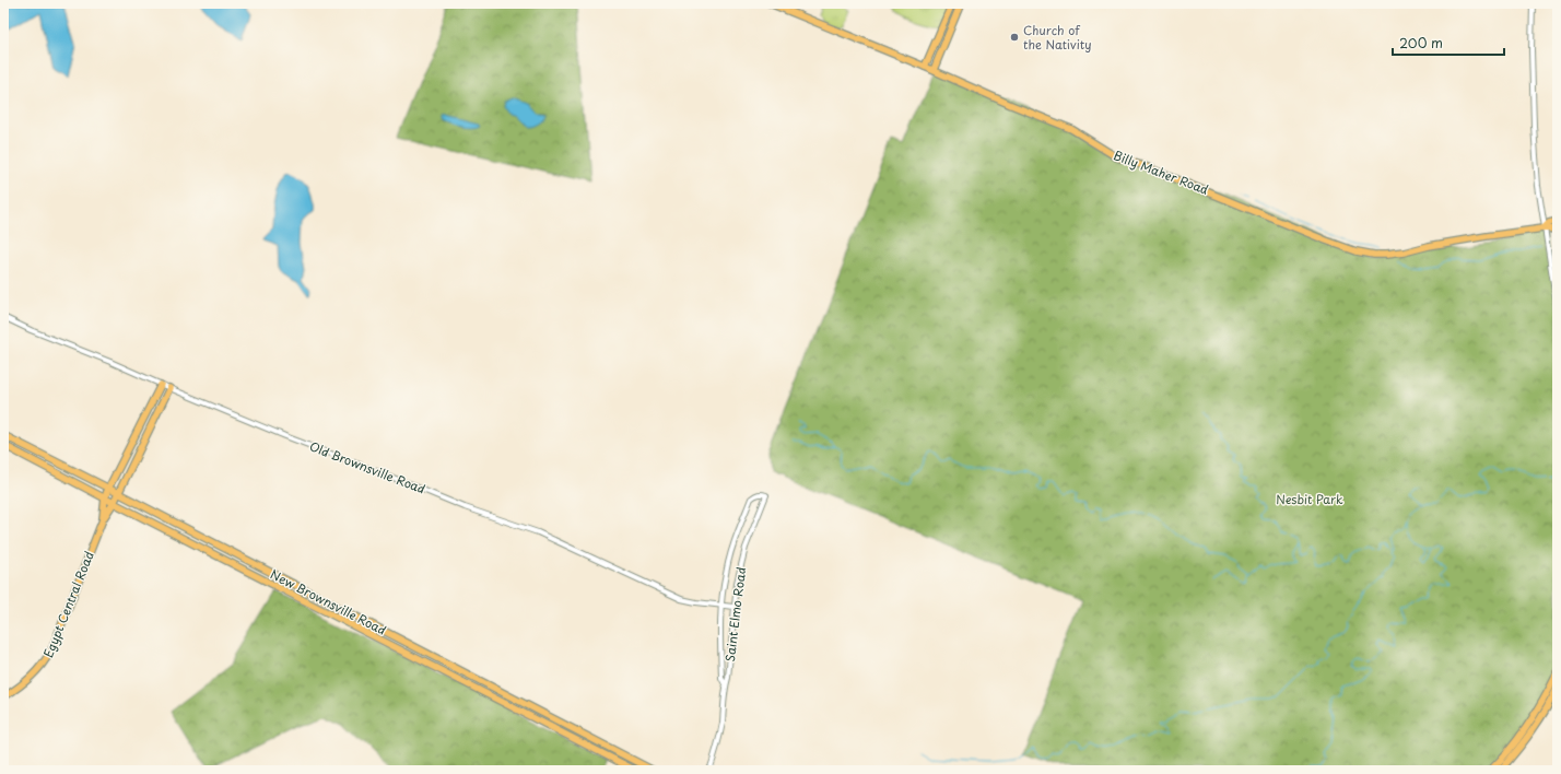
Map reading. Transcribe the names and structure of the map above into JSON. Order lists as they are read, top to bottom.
{
  "streets": {
    "main road": ["Billy Maher Road", "New Brownsville Road", "Egypt Central Road"],
    "street": ["Old Brownsville Road", "Saint Elmo Road"]
  },
  "crossings": [
    ["Old Brownsville Road", "Egypt Central Road"],
    ["Old Brownsville Road", "Saint Elmo Road"],
    ["New Brownsville Road", "Egypt Central Road"]
  ],
  "parks": ["Nesbit Park"],
  "places": ["Church of the Nativity"],
  "scale_bar": "200 m"
}
